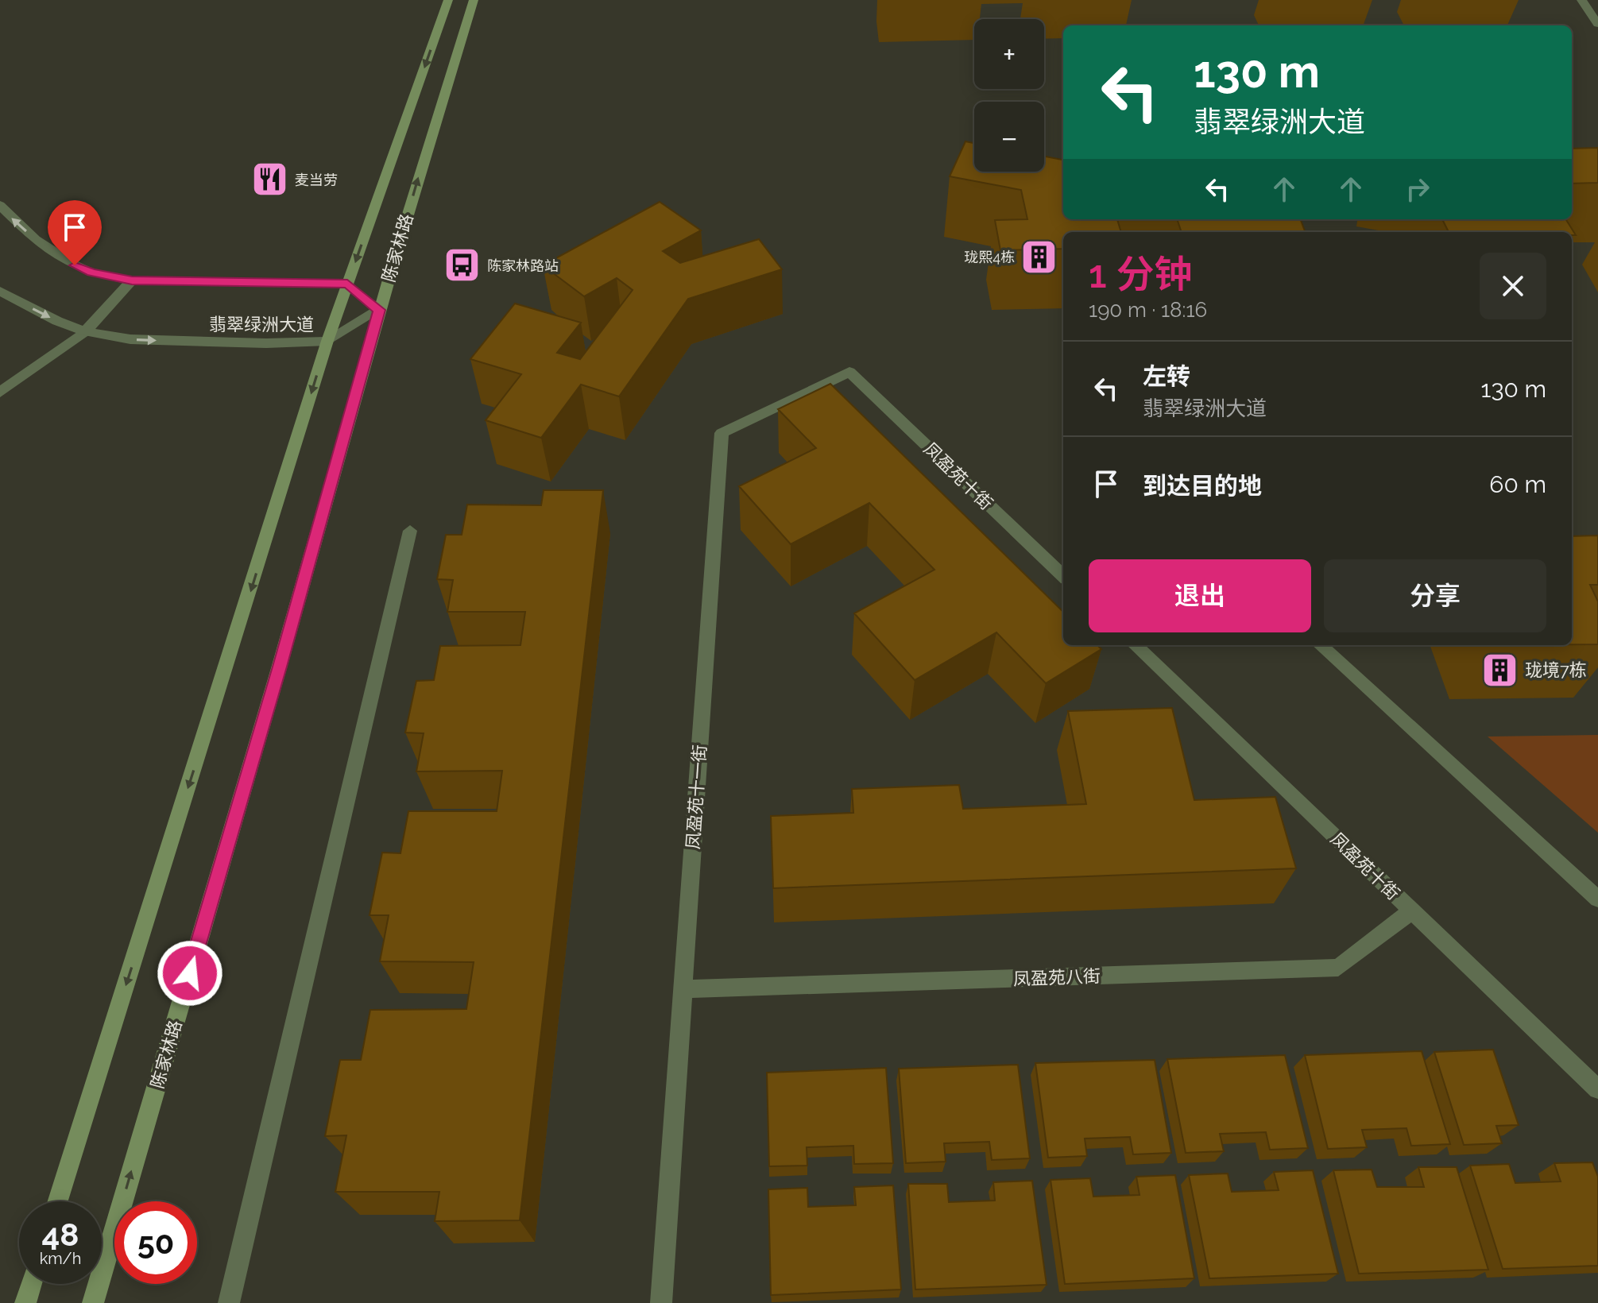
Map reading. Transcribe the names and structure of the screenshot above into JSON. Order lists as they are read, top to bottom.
{
  "streets": {
    "main road": ["陈家林路"],
    "street": [
      "翡翠绿洲大道",
      "凤盈苑十街",
      "凤盈苑十一街",
      "凤盈苑八街"
    ]
  },
  "crossings": [
    ["陈家林路", "翡翠绿洲大道"],
    ["凤盈苑十街", "凤盈苑十一街"],
    ["凤盈苑十街", "凤盈苑八街"],
    ["凤盈苑十一街", "凤盈苑八街"]
  ],
  "places": {
    "restaurant": ["麦当劳"],
    "building": ["珑熙4栋", "珑境7栋"],
    "bus stop": ["陈家林路站"]
  },
  "page": {
    "map_buttons": ["+", "−"],
    "turn": ["130 m", "翡翠绿洲大道"],
    "heading": ["1 分钟", "190 m · 18:16"],
    "list": [
      {
        "name": "左转",
        "note": "翡翠绿洲大道",
        "value": "130 m"
      },
      {
        "name": "到达目的地",
        "value": "60 m"
      }
    ],
    "buttons": ["退出", "分享"],
    "speed": "48 km/h",
    "limit": "50"
  }
}
